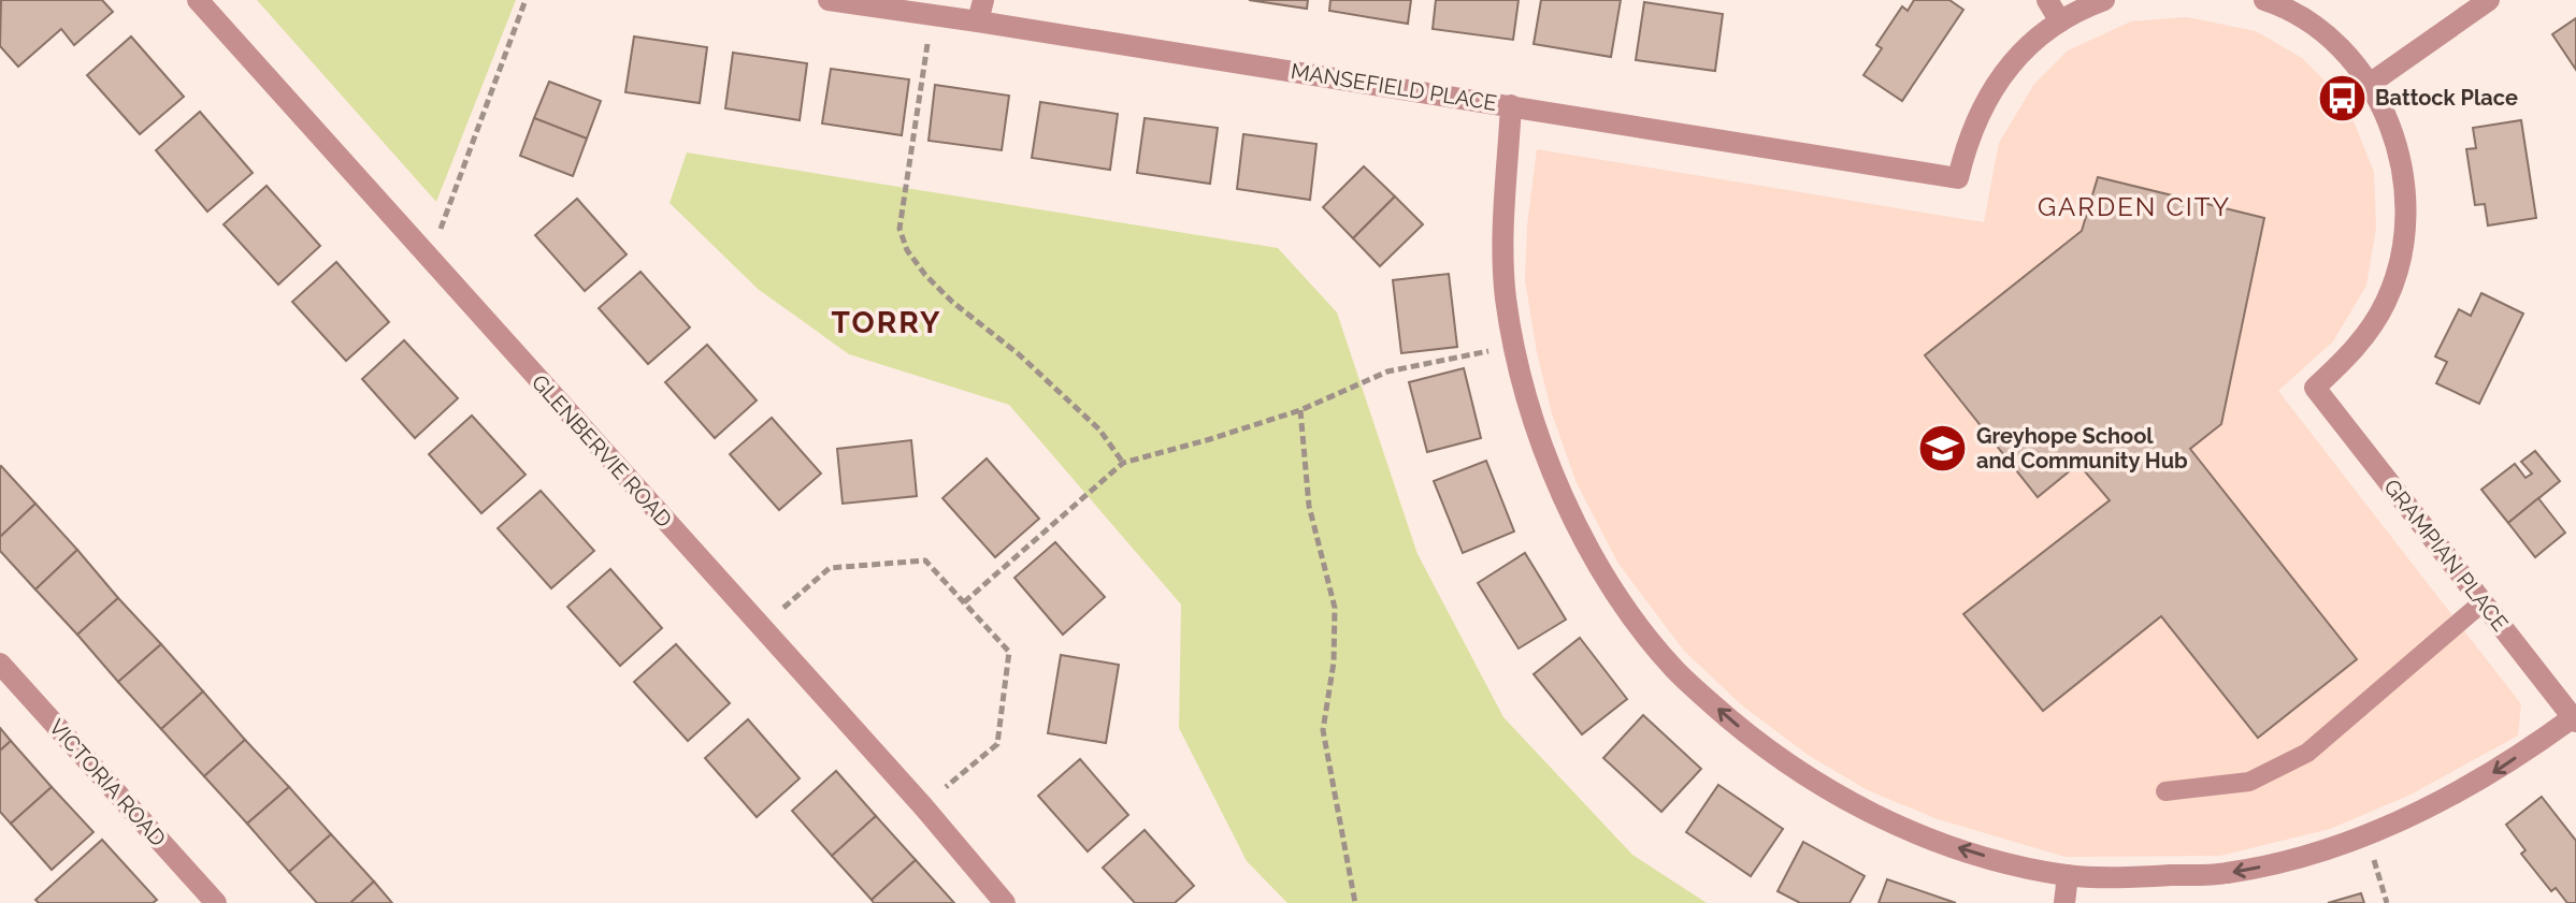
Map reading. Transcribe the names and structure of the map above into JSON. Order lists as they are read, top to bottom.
{
  "streets": {
    "street": [
      "MANSEFIELD PLACE",
      "GLENBERVIE ROAD",
      "GRAMPIAN PLACE",
      "VICTORIA ROAD"
    ]
  },
  "districts": ["GARDEN CITY", "TORRY"],
  "places": {
    "bus stop": ["Battock Place"],
    "school or university": ["Greyhope School and Community Hub"]
  }
}
